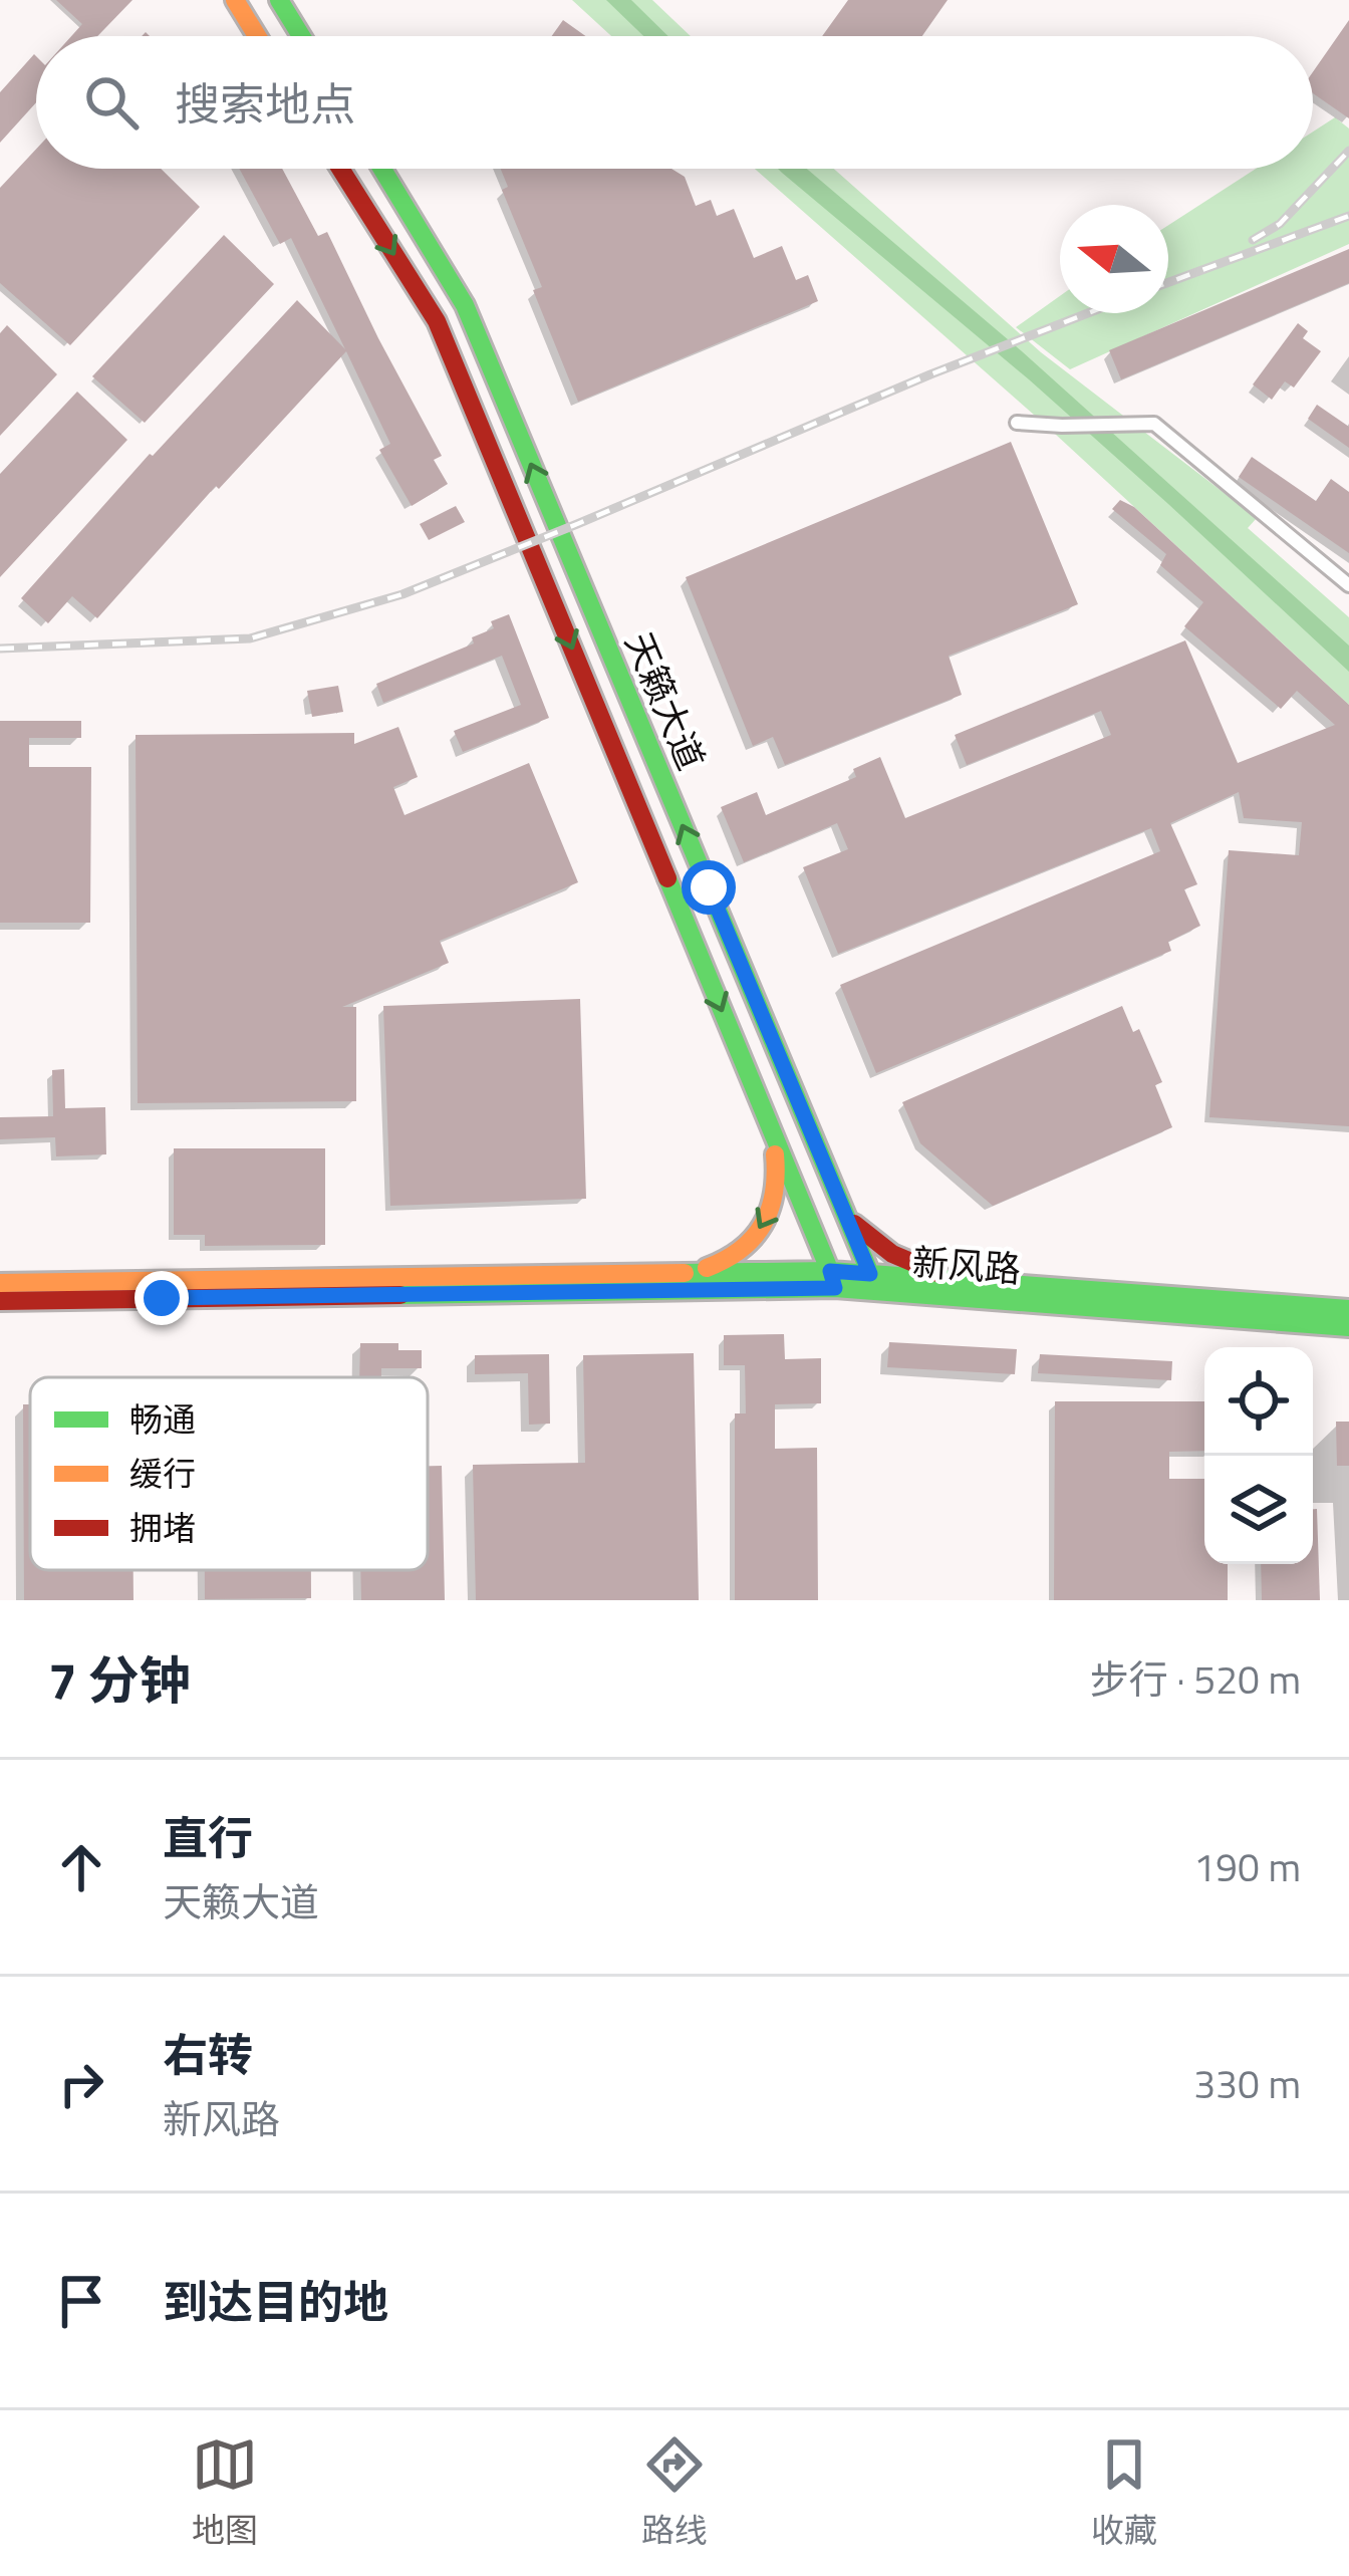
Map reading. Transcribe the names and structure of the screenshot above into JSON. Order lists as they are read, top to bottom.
{
  "streets": {
    "main road": ["天籁大道", "新风路"]
  },
  "crossings": [
    ["天籁大道", "新风路"]
  ],
  "legend": ["畅通", "缓行", "拥堵"],
  "north": "left",
  "page": {
    "search": "搜索地点",
    "heading": ["7 分钟", "步行 · 520 m"],
    "list": [
      ["直行", "天籁大道", "190 m"],
      ["右转", "新风路", "330 m"],
      "到达目的地"
    ],
    "nav": ["地图", "路线", "收藏"]
  }
}
